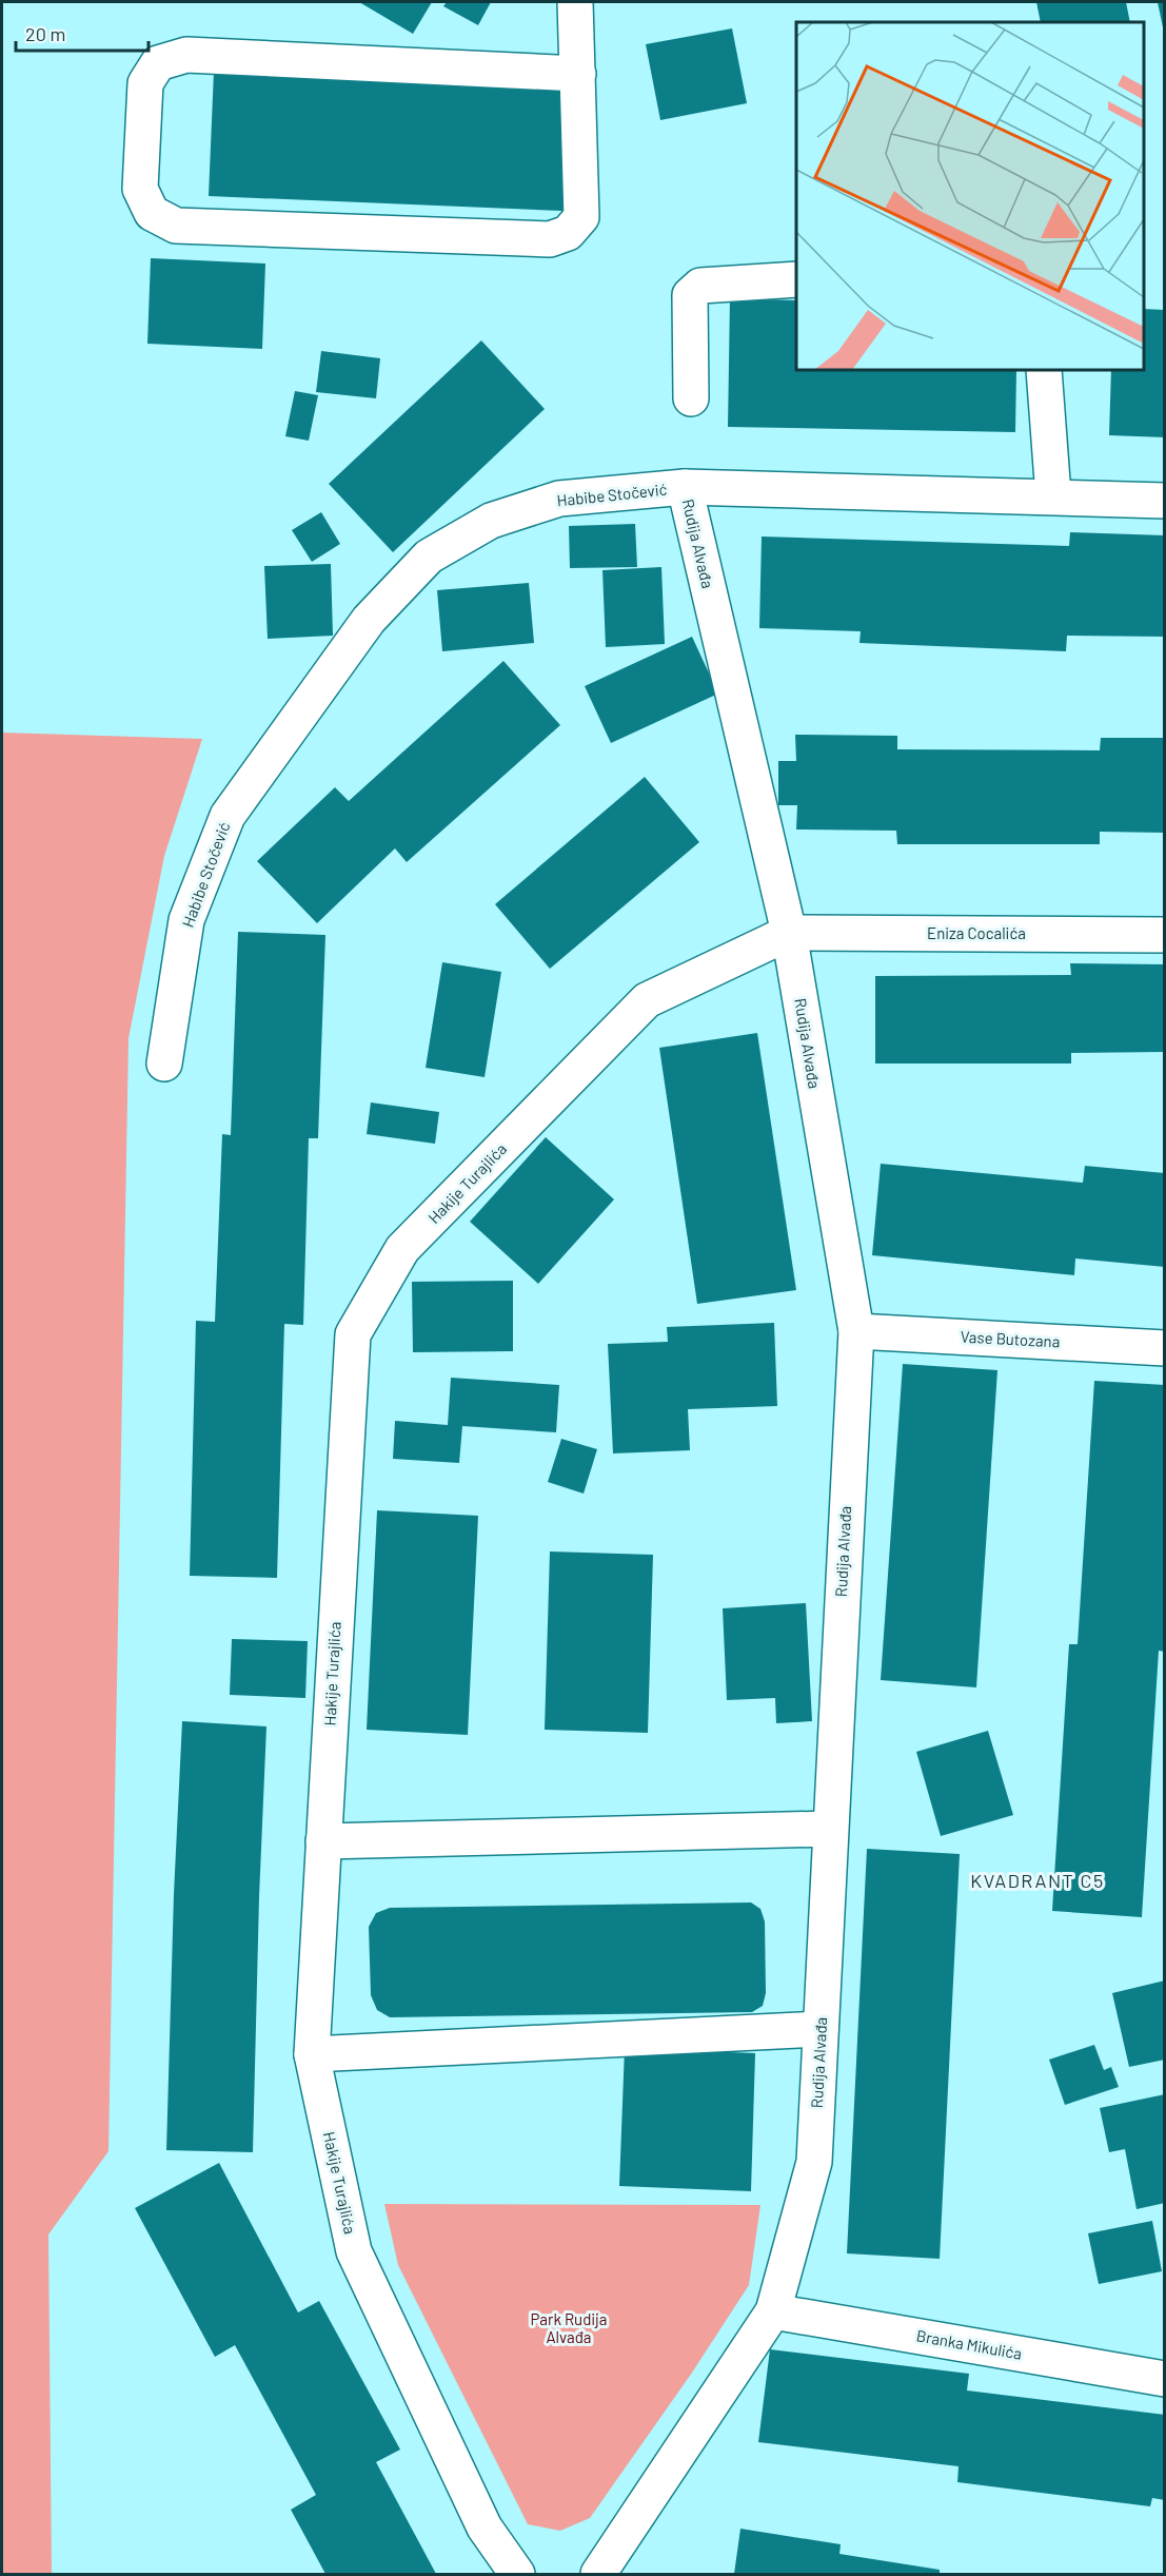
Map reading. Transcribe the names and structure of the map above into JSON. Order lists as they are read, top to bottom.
{
  "streets": {
    "street": [
      "Habibe Stočević",
      "Rudija Alvađa",
      "Eniza Cocalića",
      "Hakije Turajlića",
      "Vase Butozana",
      "Branka Mikulića"
    ]
  },
  "crossings": [
    ["Habibe Stočević", "Rudija Alvađa"],
    ["Rudija Alvađa", "Eniza Cocalića"],
    ["Rudija Alvađa", "Hakije Turajlića"],
    ["Rudija Alvađa", "Vase Butozana"],
    ["Rudija Alvađa", "Branka Mikulića"],
    ["Eniza Cocalića", "Hakije Turajlića"]
  ],
  "districts": ["KVADRANT C5"],
  "parks": ["Park Rudija Alvađa"],
  "scale_bar": "20 m"
}
